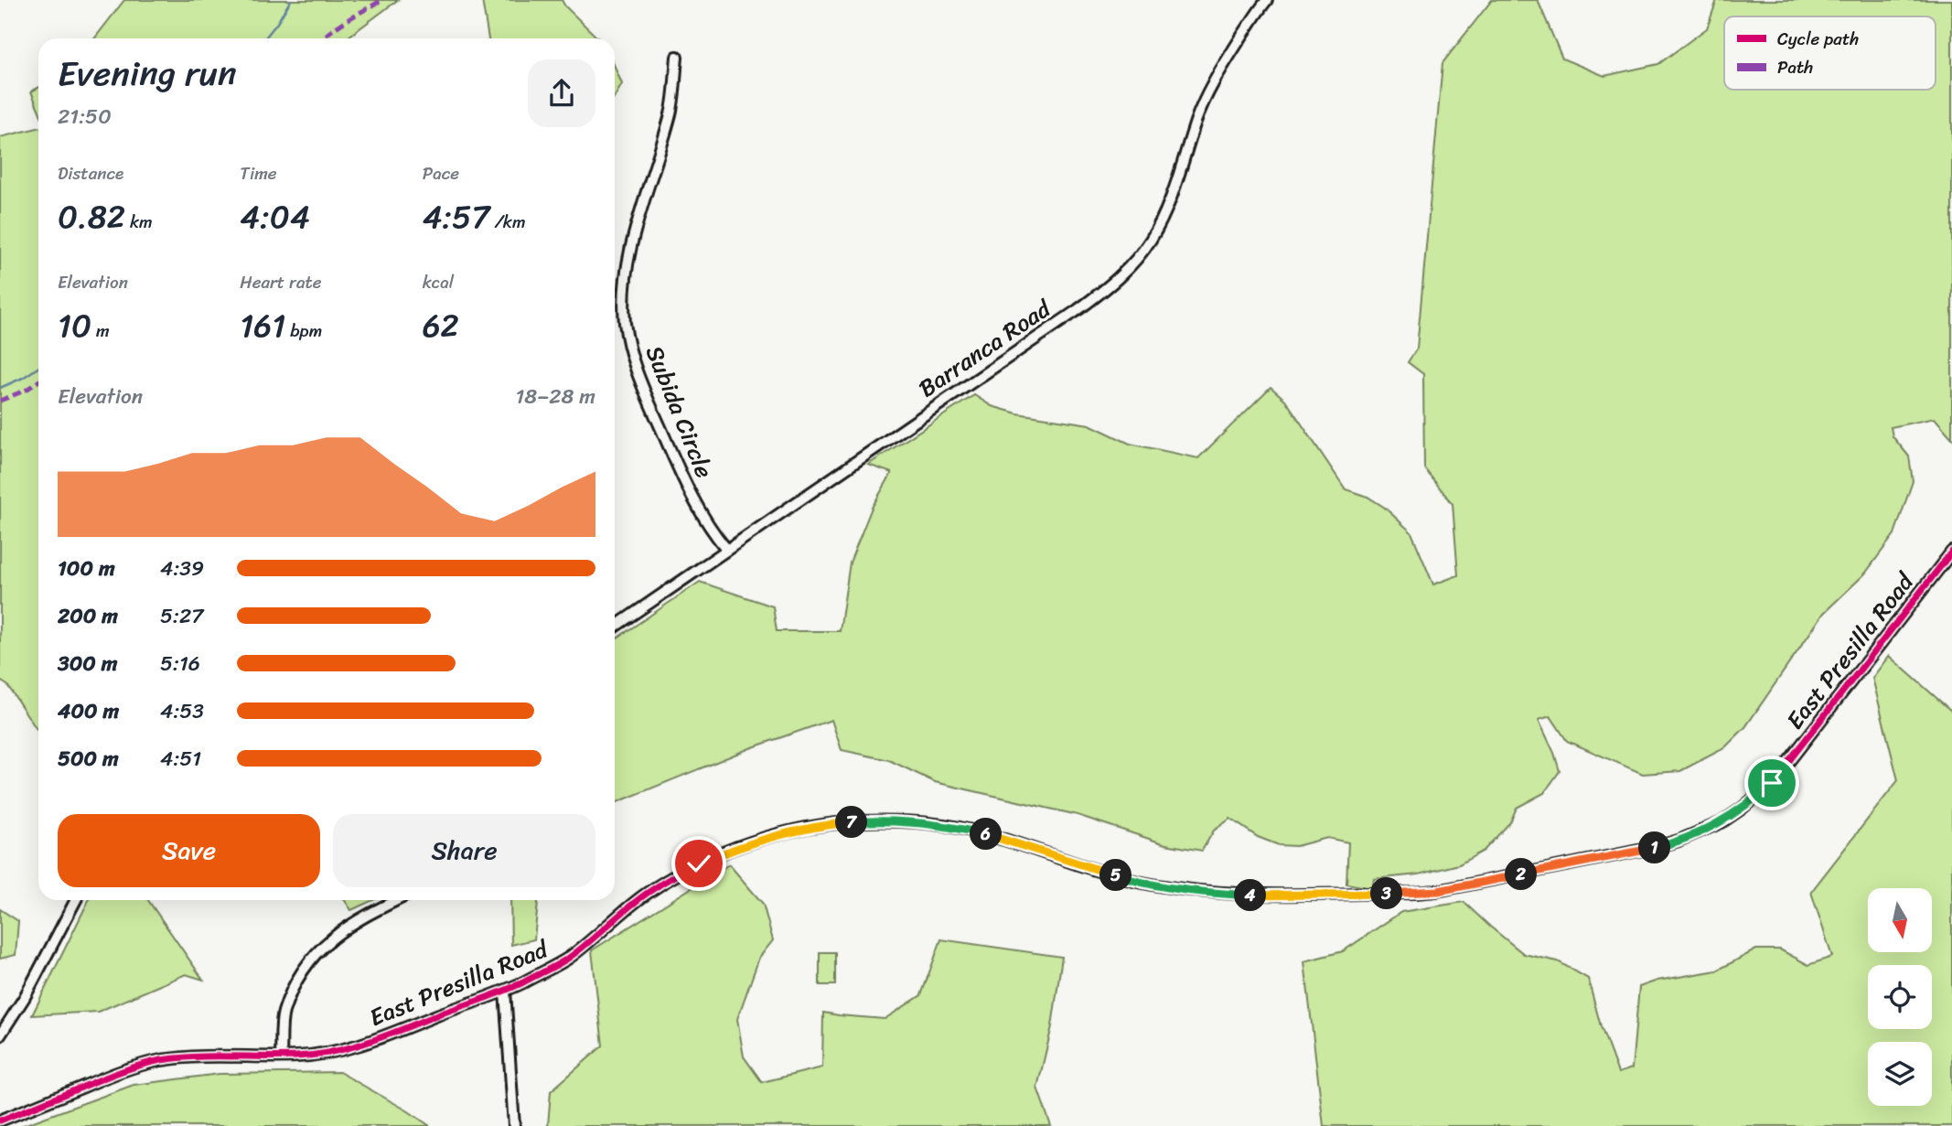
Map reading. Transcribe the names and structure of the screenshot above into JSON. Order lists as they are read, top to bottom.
{
  "streets": {
    "street": ["Barranca Road", "Subida Circle", "East Presilla Road"]
  },
  "crossings": [
    ["Barranca Road", "Subida Circle"]
  ],
  "legend": ["Cycle path", "Path"],
  "north": "bottom",
  "page": {
    "heading": ["Evening run", "21:50"],
    "stats": [
      ["Distance", "0.82 km"],
      ["Time", "4:04"],
      ["Pace", "4:57 /km"],
      ["Elevation", "10 m"],
      ["Heart rate", "161 bpm"],
      ["kcal", "62"]
    ],
    "chart": ["Elevation", "18–28 m"],
    "list": [
      {
        "name": "100 m",
        "note": "4:39"
      },
      {
        "name": "200 m",
        "note": "5:27"
      },
      {
        "name": "300 m",
        "note": "5:16"
      },
      {
        "name": "400 m",
        "note": "4:53"
      },
      {
        "name": "500 m",
        "note": "4:51"
      }
    ],
    "buttons": ["Save", "Share"],
    "pins": [
      "7",
      "6",
      "1",
      "2",
      "5",
      "3",
      "4"
    ]
  }
}
